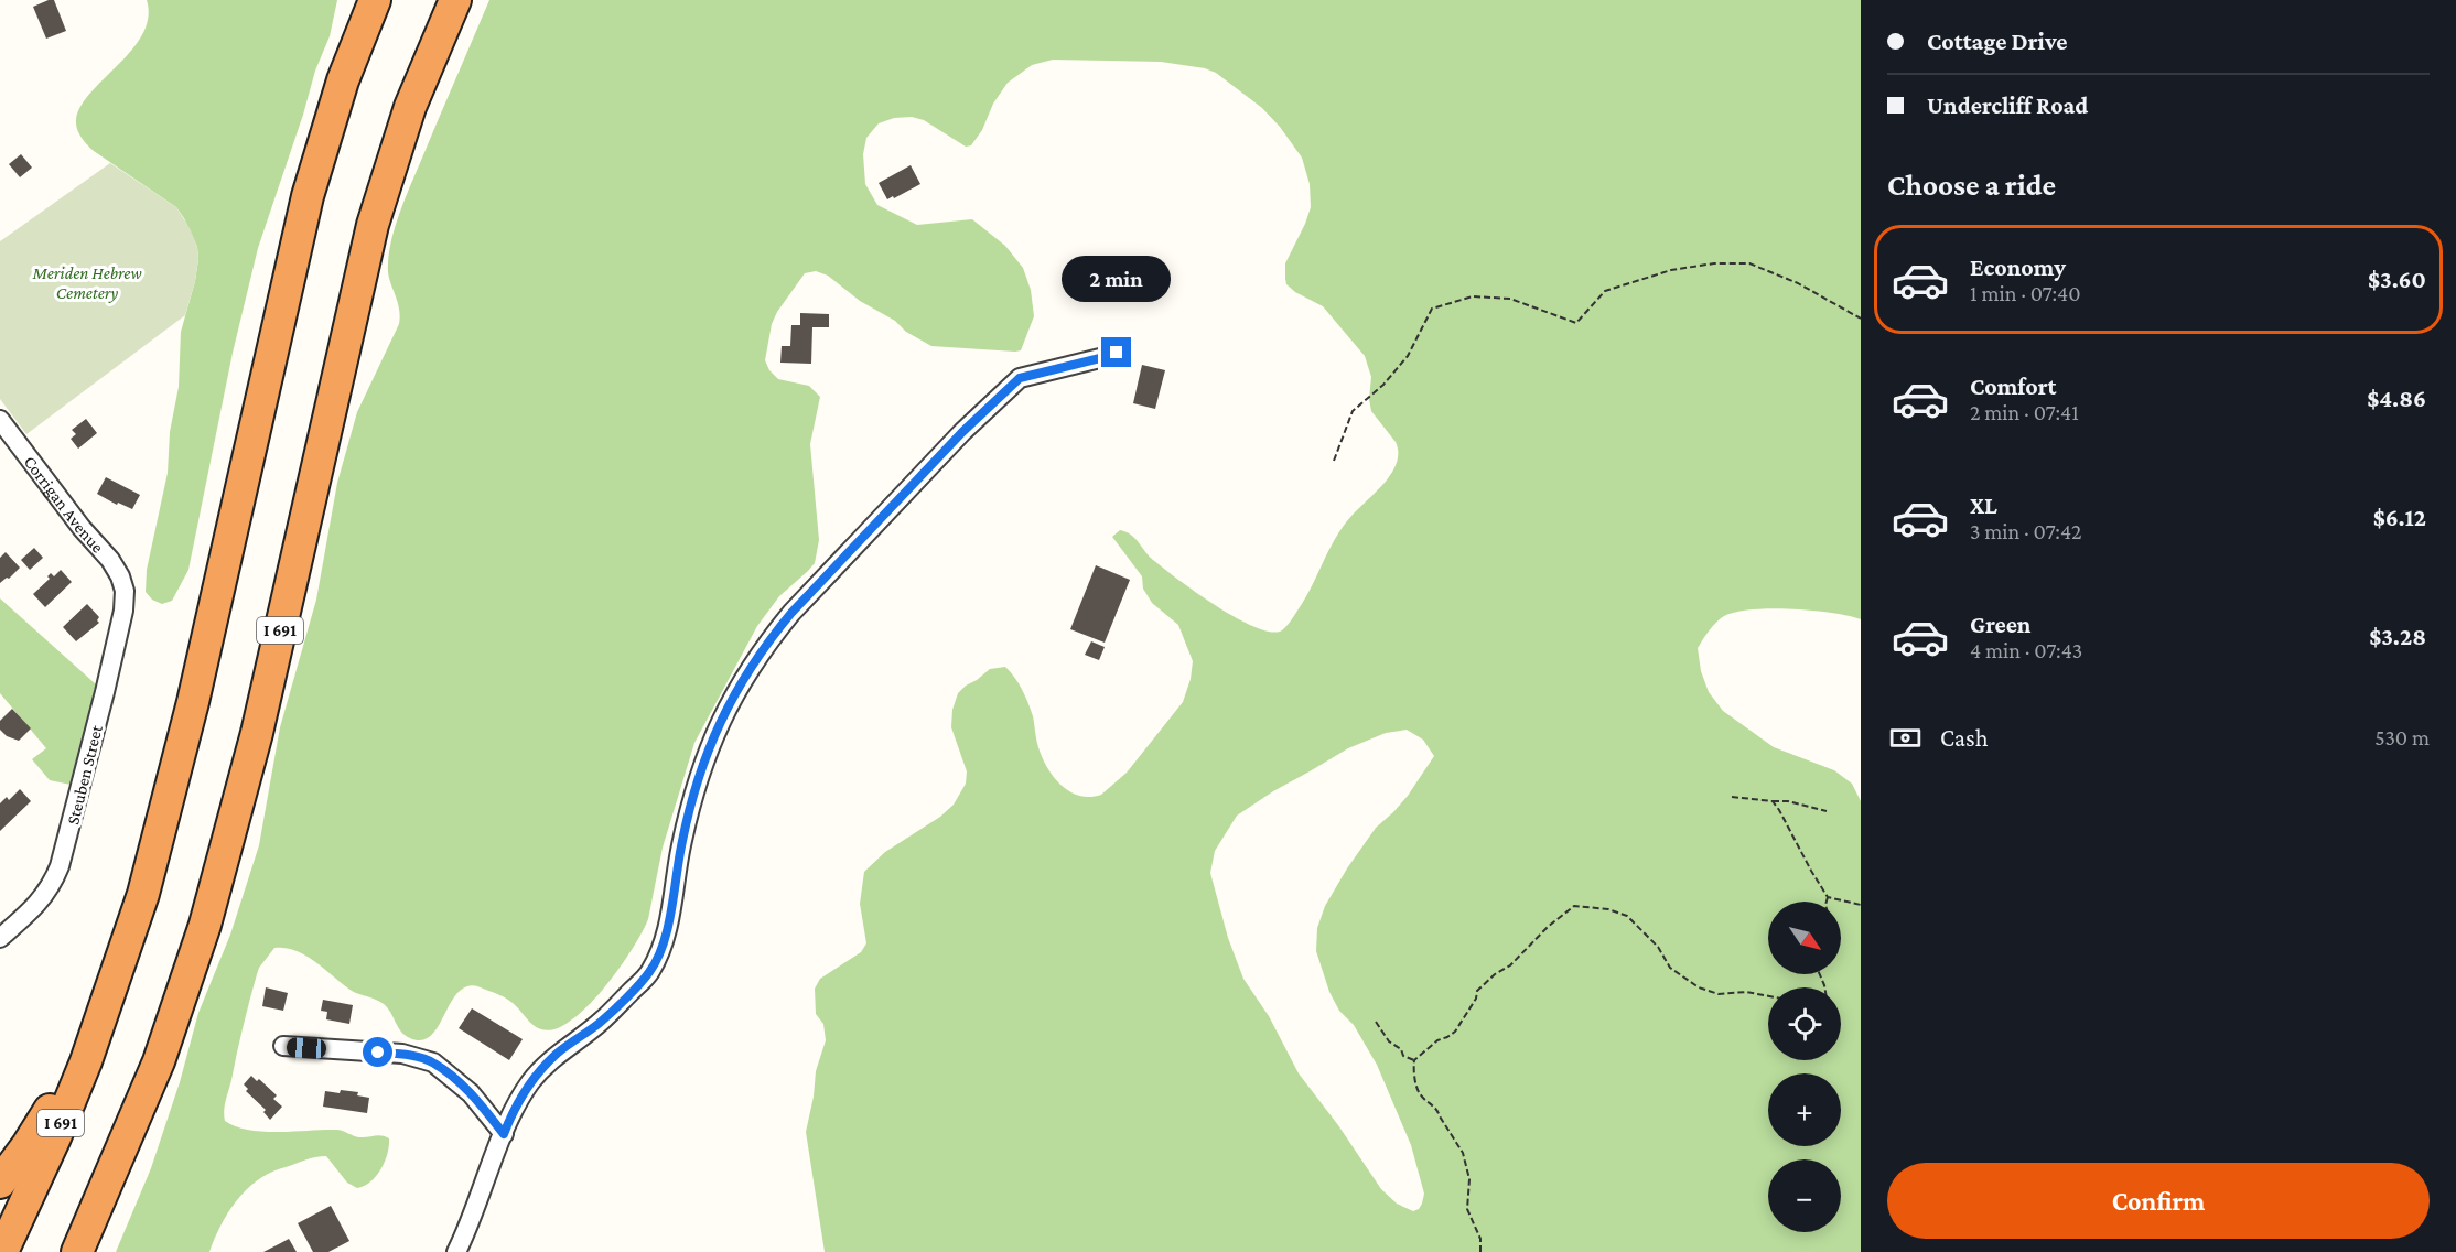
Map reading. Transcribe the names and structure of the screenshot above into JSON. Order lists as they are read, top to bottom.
{
  "streets": {
    "highway": ["I 691"],
    "street": ["Corrigan Avenue", "Steuben Street"]
  },
  "crossings": [
    ["Corrigan Avenue", "Steuben Street"]
  ],
  "parks": ["Meriden Hebrew Cemetery"],
  "north": "bottom right",
  "page": {
    "banner": ["Cottage Drive", "Undercliff Road"],
    "heading": "Choose a ride",
    "list": [
      {
        "name": "Economy",
        "note": "1 min · 07:40",
        "value": "$3.60"
      },
      {
        "name": "Comfort",
        "note": "2 min · 07:41",
        "value": "$4.86"
      },
      {
        "name": "XL",
        "note": "3 min · 07:42",
        "value": "$6.12"
      },
      {
        "name": "Green",
        "note": "4 min · 07:43",
        "value": "$3.28"
      }
    ],
    "bubble": "2 min",
    "pay": ["Cash", "530 m"],
    "map_buttons": ["+", "−"],
    "buttons": "Confirm"
  }
}
